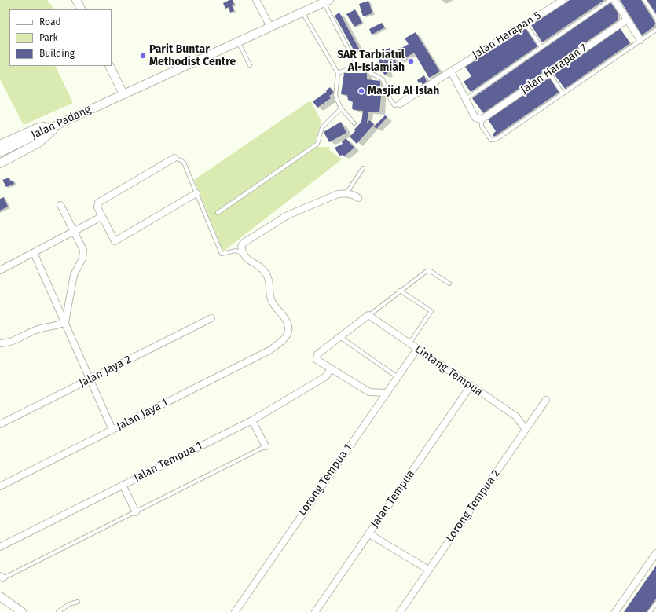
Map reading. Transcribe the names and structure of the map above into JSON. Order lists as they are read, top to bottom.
{
  "streets": {
    "street": [
      "Jalan Harapan 5",
      "Jalan Harapan 7",
      "Jalan Padang",
      "Lintang Tempua",
      "Jalan Jaya 2",
      "Jalan Jaya 1",
      "Jalan Tempua 1",
      "Lorong Tempua 1",
      "Jalan Tempua",
      "Lorong Tempua 2"
    ]
  },
  "crossings": [
    ["Lintang Tempua", "Lorong Tempua 1"],
    ["Lintang Tempua", "Jalan Tempua"],
    ["Lintang Tempua", "Lorong Tempua 2"]
  ],
  "places": ["Parit Buntar Methodist Centre", "SAR Tarbiatul Al-Islamiah", "Masjid Al Islah"],
  "legend": ["Road", "Park", "Building"]
}
